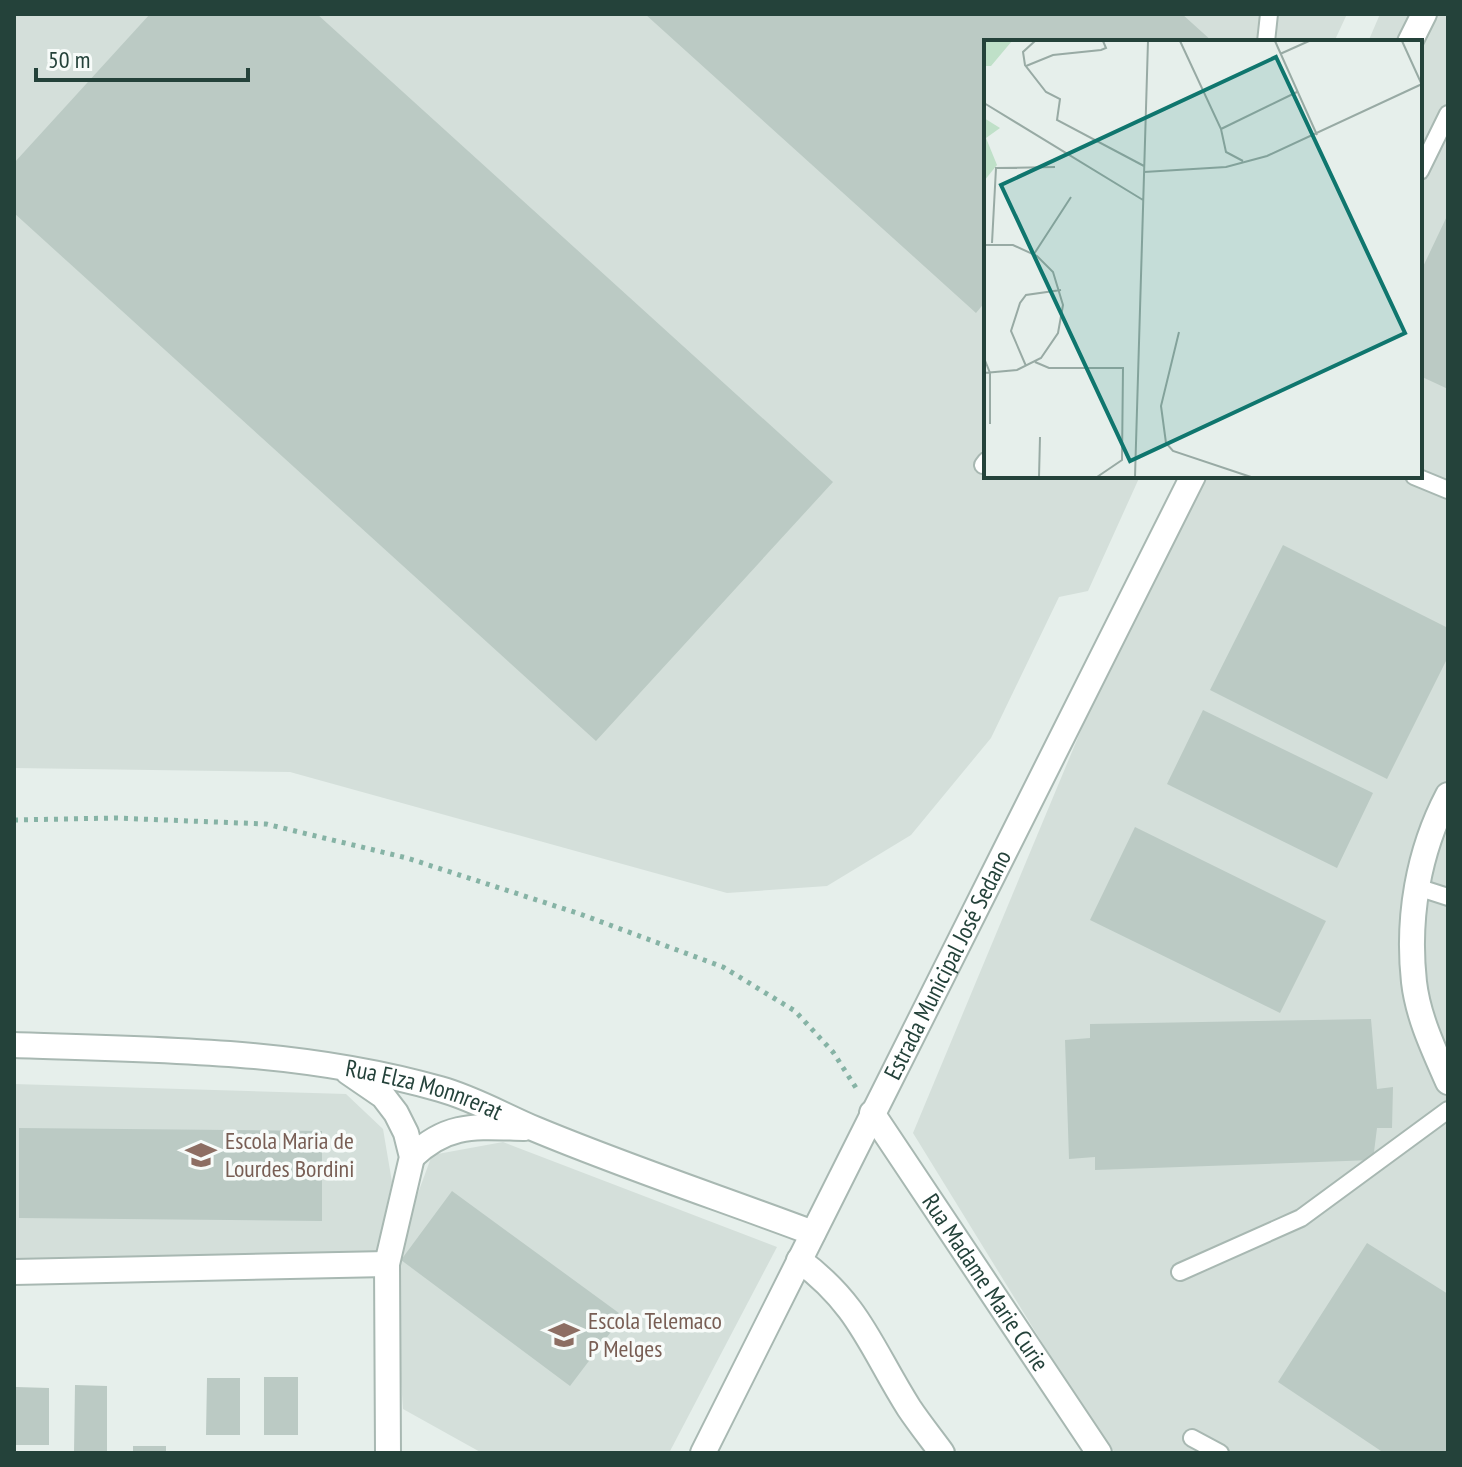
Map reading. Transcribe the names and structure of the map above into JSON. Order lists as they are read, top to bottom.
{
  "streets": {
    "street": ["Estrada Municipal José Sedano", "Rua Elza Monnrerat", "Rua Madame Marie Curie"]
  },
  "crossings": [
    ["Estrada Municipal José Sedano", "Rua Elza Monnrerat"],
    ["Estrada Municipal José Sedano", "Rua Madame Marie Curie"]
  ],
  "places": {
    "school or university": ["Escola Maria de Lourdes Bordini", "Escola Telemaco P Melges"]
  },
  "scale_bar": "50 m"
}
